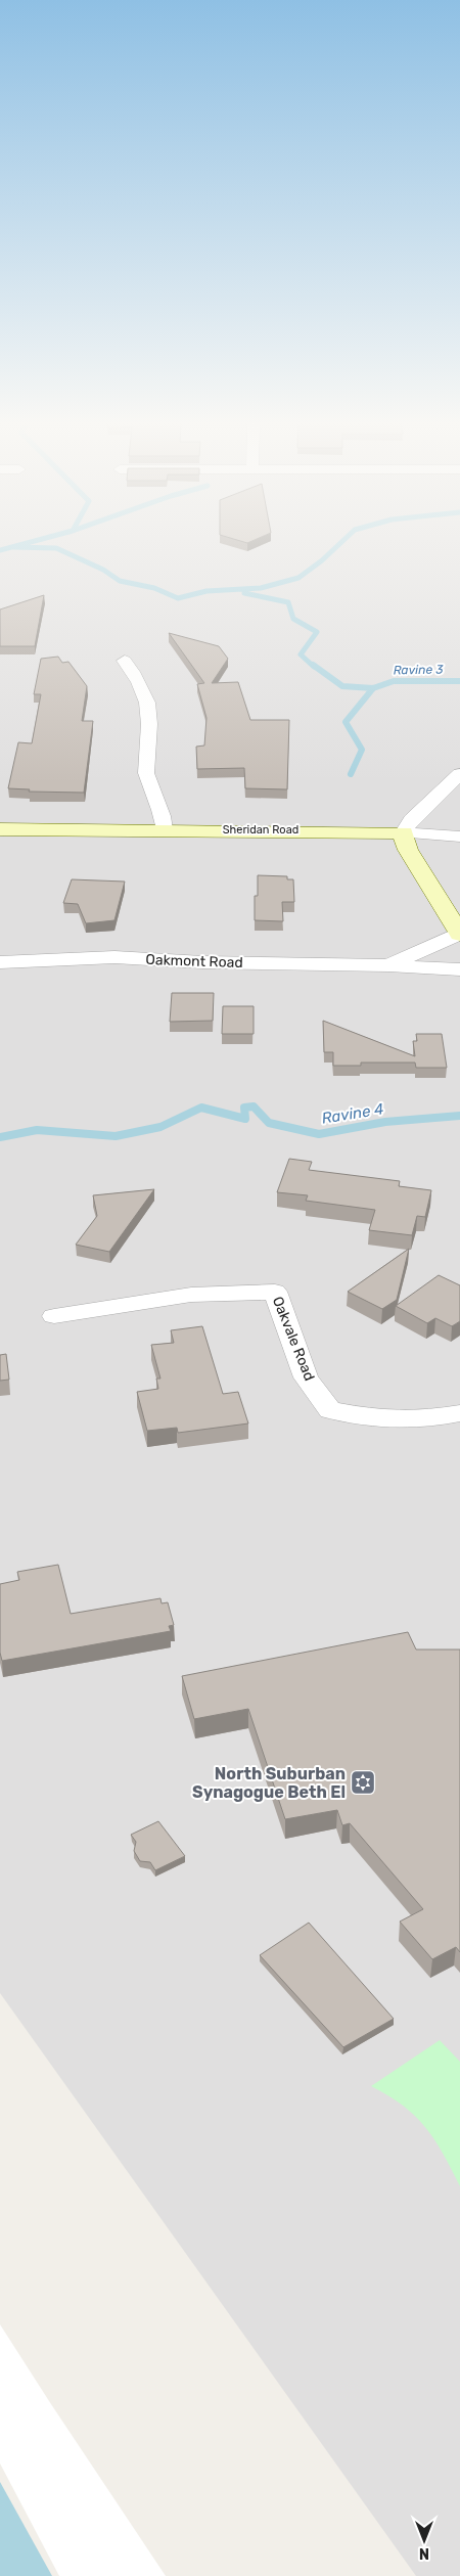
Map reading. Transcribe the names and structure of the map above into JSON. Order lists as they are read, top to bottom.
{
  "streets": {
    "street": ["Sheridan Road", "Oakmont Road", "Oakvale Road"]
  },
  "water": ["Ravine 3", "Ravine 4"],
  "places": {
    "synagogue": ["North Suburban Synagogue Beth El"]
  },
  "north": "bottom"
}
